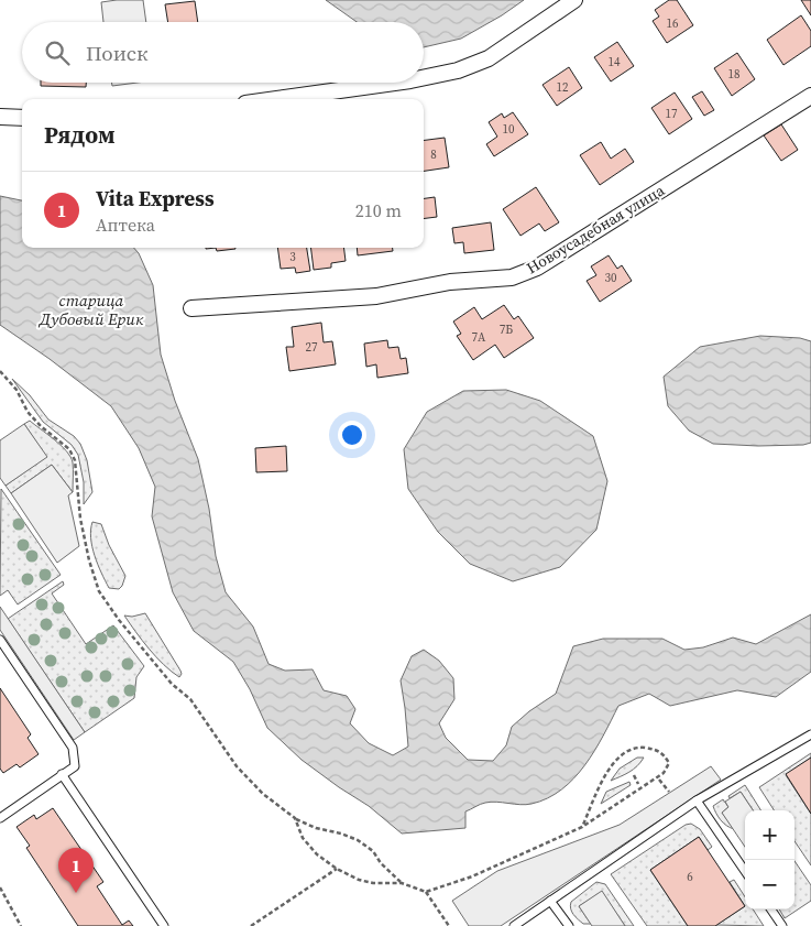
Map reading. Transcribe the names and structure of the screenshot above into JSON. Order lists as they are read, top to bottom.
{
  "streets": {
    "street": ["Новоусадебная улица"]
  },
  "water": ["старица Дубовый Ерик"],
  "house_numbers": [
    "16",
    "14",
    "18",
    "12",
    "17",
    "10",
    "8",
    "3",
    "30",
    "7Б",
    "7А",
    "27",
    "6"
  ],
  "page": {
    "search": "Поиск",
    "heading": "Рядом",
    "list": [
      {
        "mark": "1",
        "name": "Vita Express",
        "note": "Аптека",
        "value": "210 m"
      }
    ],
    "map_buttons": ["+", "−"],
    "pins": "1"
  }
}
